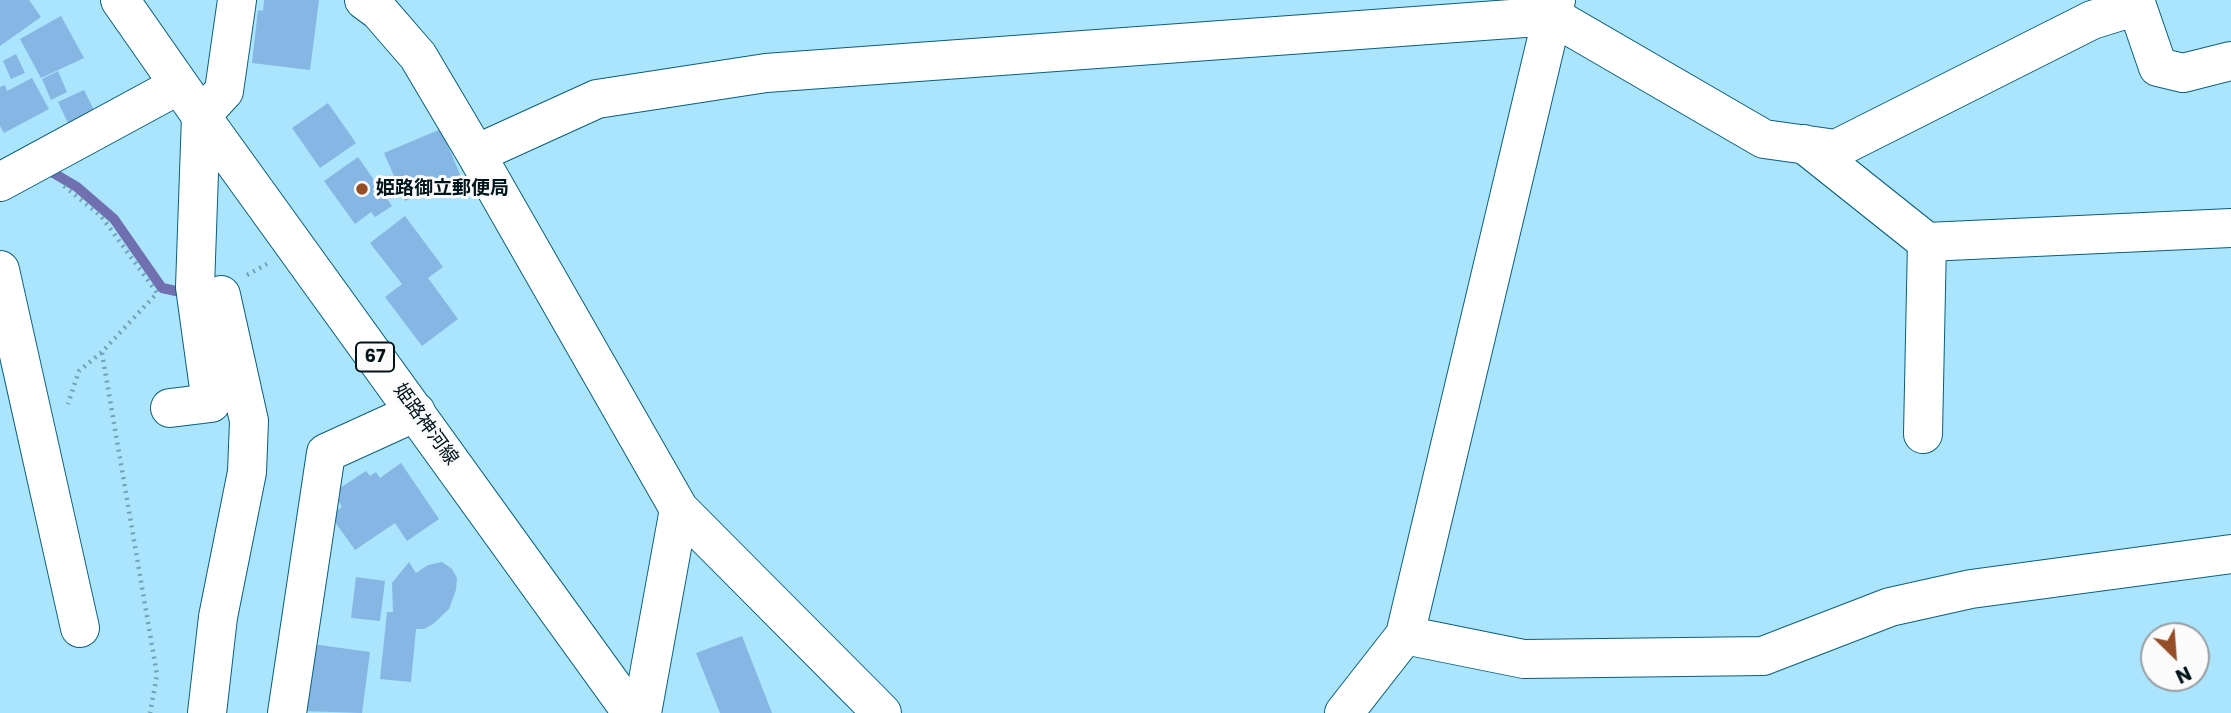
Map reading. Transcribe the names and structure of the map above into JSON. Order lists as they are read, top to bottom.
{
  "streets": {
    "street": ["67", "姫路神河線"]
  },
  "places": ["姫路御立郵便局"],
  "north": "bottom right"
}
